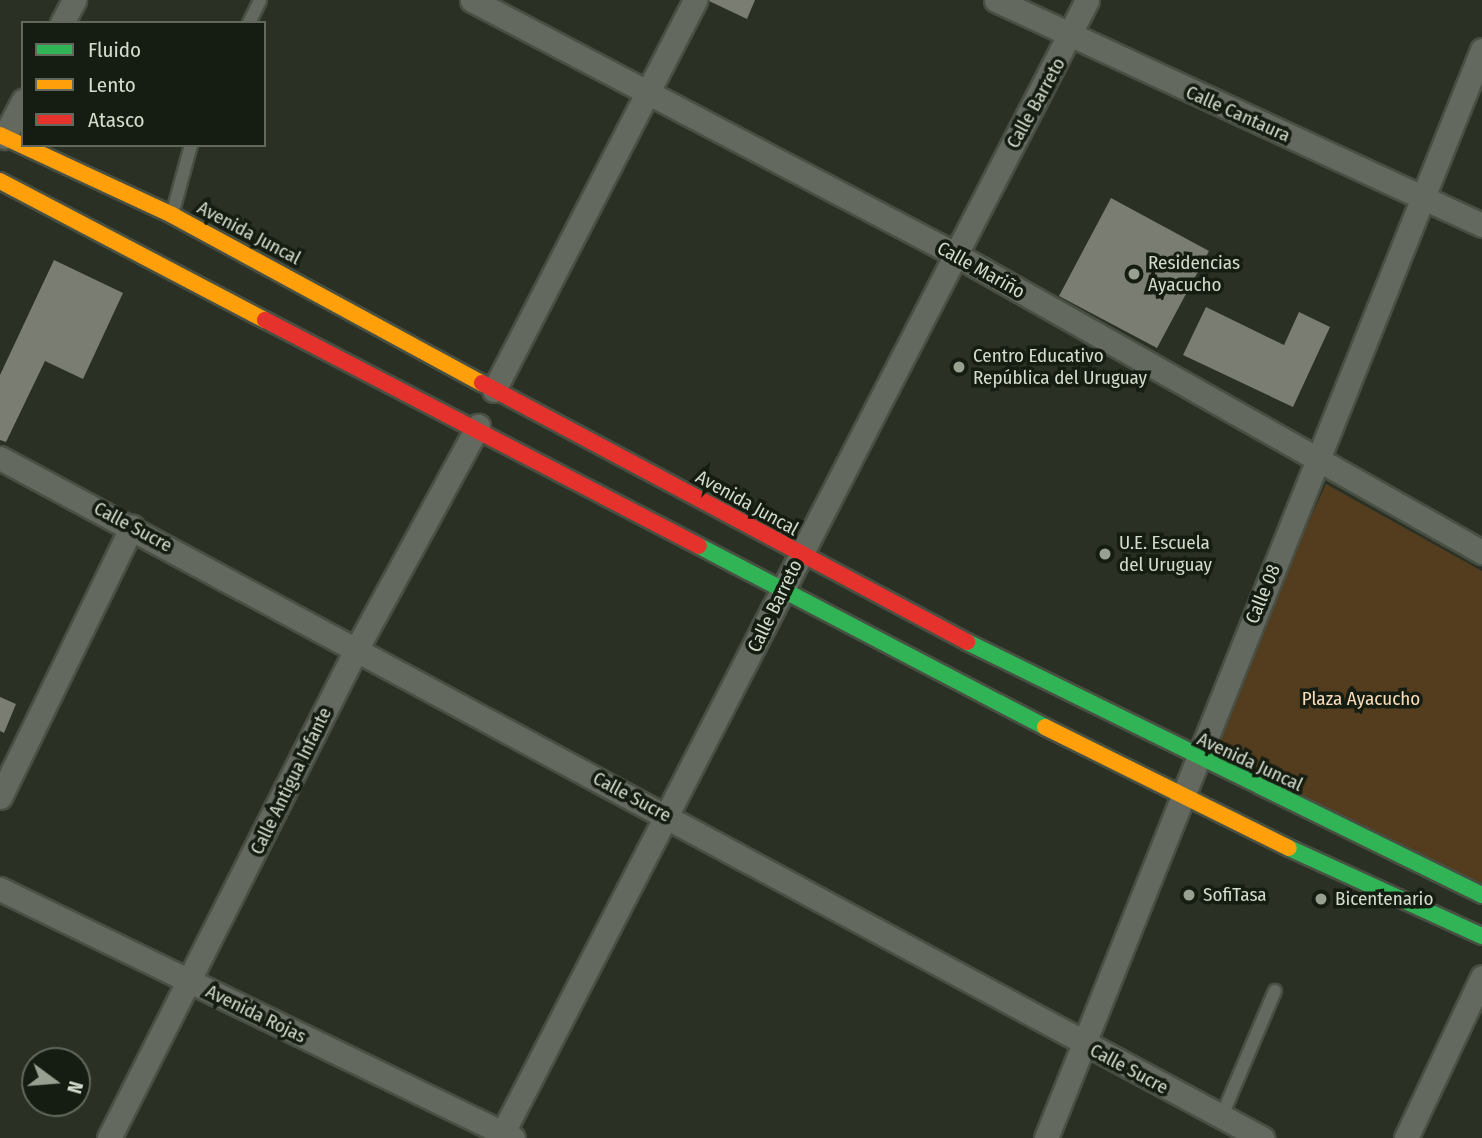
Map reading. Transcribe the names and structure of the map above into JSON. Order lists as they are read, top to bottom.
{
  "streets": {
    "street": [
      "Calle Barreto",
      "Calle Cantaura",
      "Avenida Juncal",
      "Calle Mariño",
      "Calle Sucre",
      "Calle 08",
      "Calle Antigua Infante",
      "Avenida Rojas"
    ]
  },
  "crossings": [
    ["Calle Barreto", "Calle Cantaura"],
    ["Calle Barreto", "Avenida Juncal"],
    ["Calle Barreto", "Calle Mariño"],
    ["Calle Barreto", "Calle Sucre"],
    ["Calle Barreto", "Avenida Rojas"],
    ["Calle Cantaura", "Calle 08"],
    ["Avenida Juncal", "Calle 08"],
    ["Calle Mariño", "Calle 08"],
    ["Calle Sucre", "Calle 08"],
    ["Calle Sucre", "Calle Antigua Infante"],
    ["Calle Antigua Infante", "Avenida Rojas"]
  ],
  "parks": ["Plaza Ayacucho"],
  "places": [
    "Residencias Ayacucho",
    "Centro Educativo República del Uruguay",
    "U.E. Escuela del Uruguay",
    "SofiTasa",
    "Bicentenario"
  ],
  "legend": ["Fluido", "Lento", "Atasco"],
  "north": "right"
}
